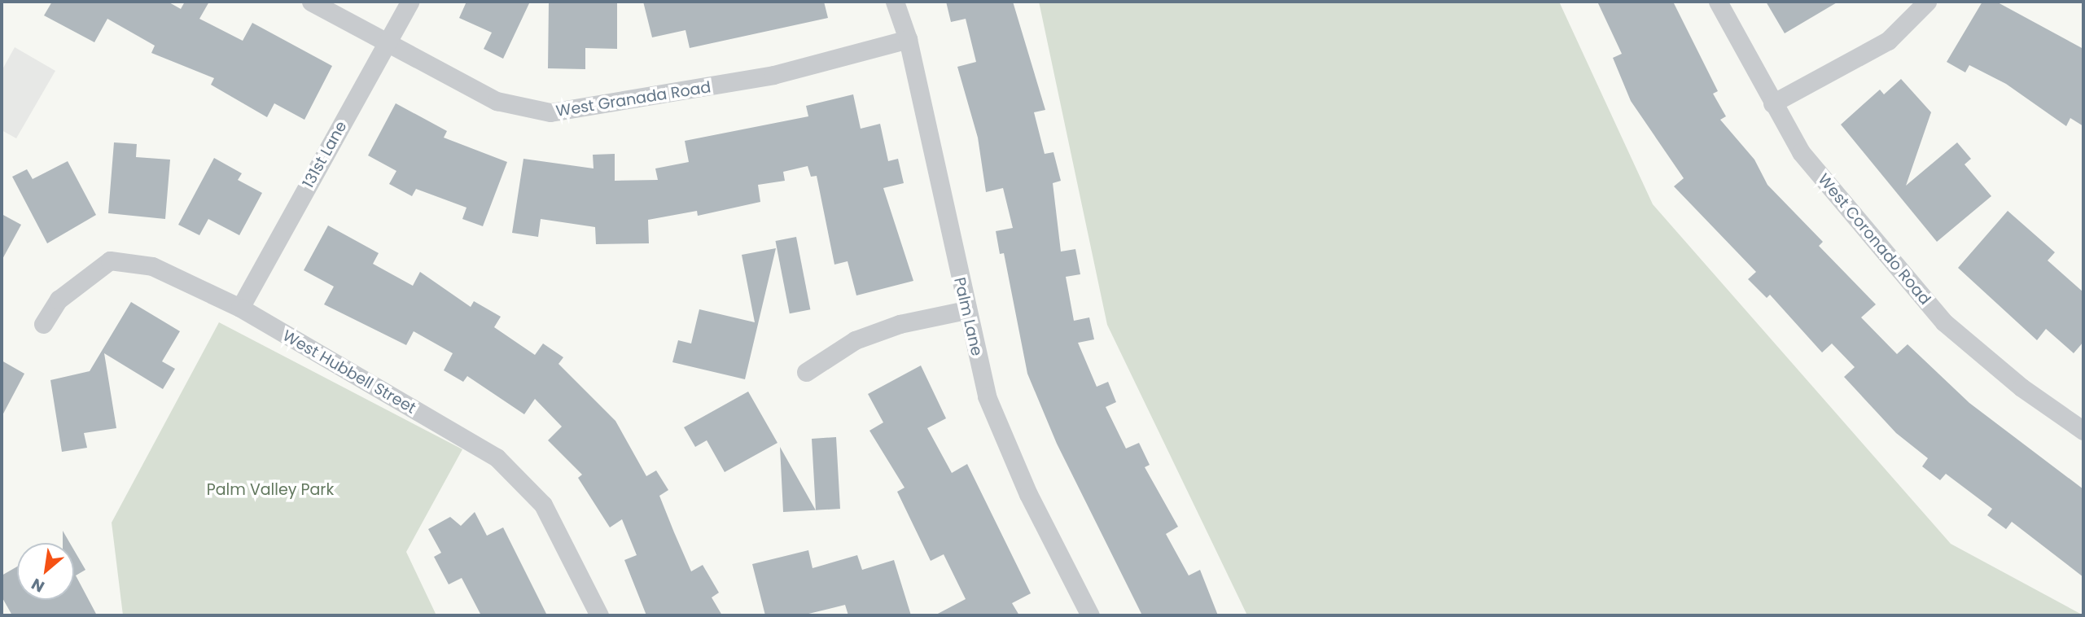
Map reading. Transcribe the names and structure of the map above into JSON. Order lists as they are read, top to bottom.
{
  "streets": {
    "street": [
      "West Granada Road",
      "131st Lane",
      "West Coronado Road",
      "Palm Lane",
      "West Hubbell Street"
    ]
  },
  "crossings": [
    ["West Granada Road", "131st Lane"],
    ["West Granada Road", "Palm Lane"],
    ["131st Lane", "West Hubbell Street"]
  ],
  "parks": ["Palm Valley Park"],
  "north": "bottom left"
}
